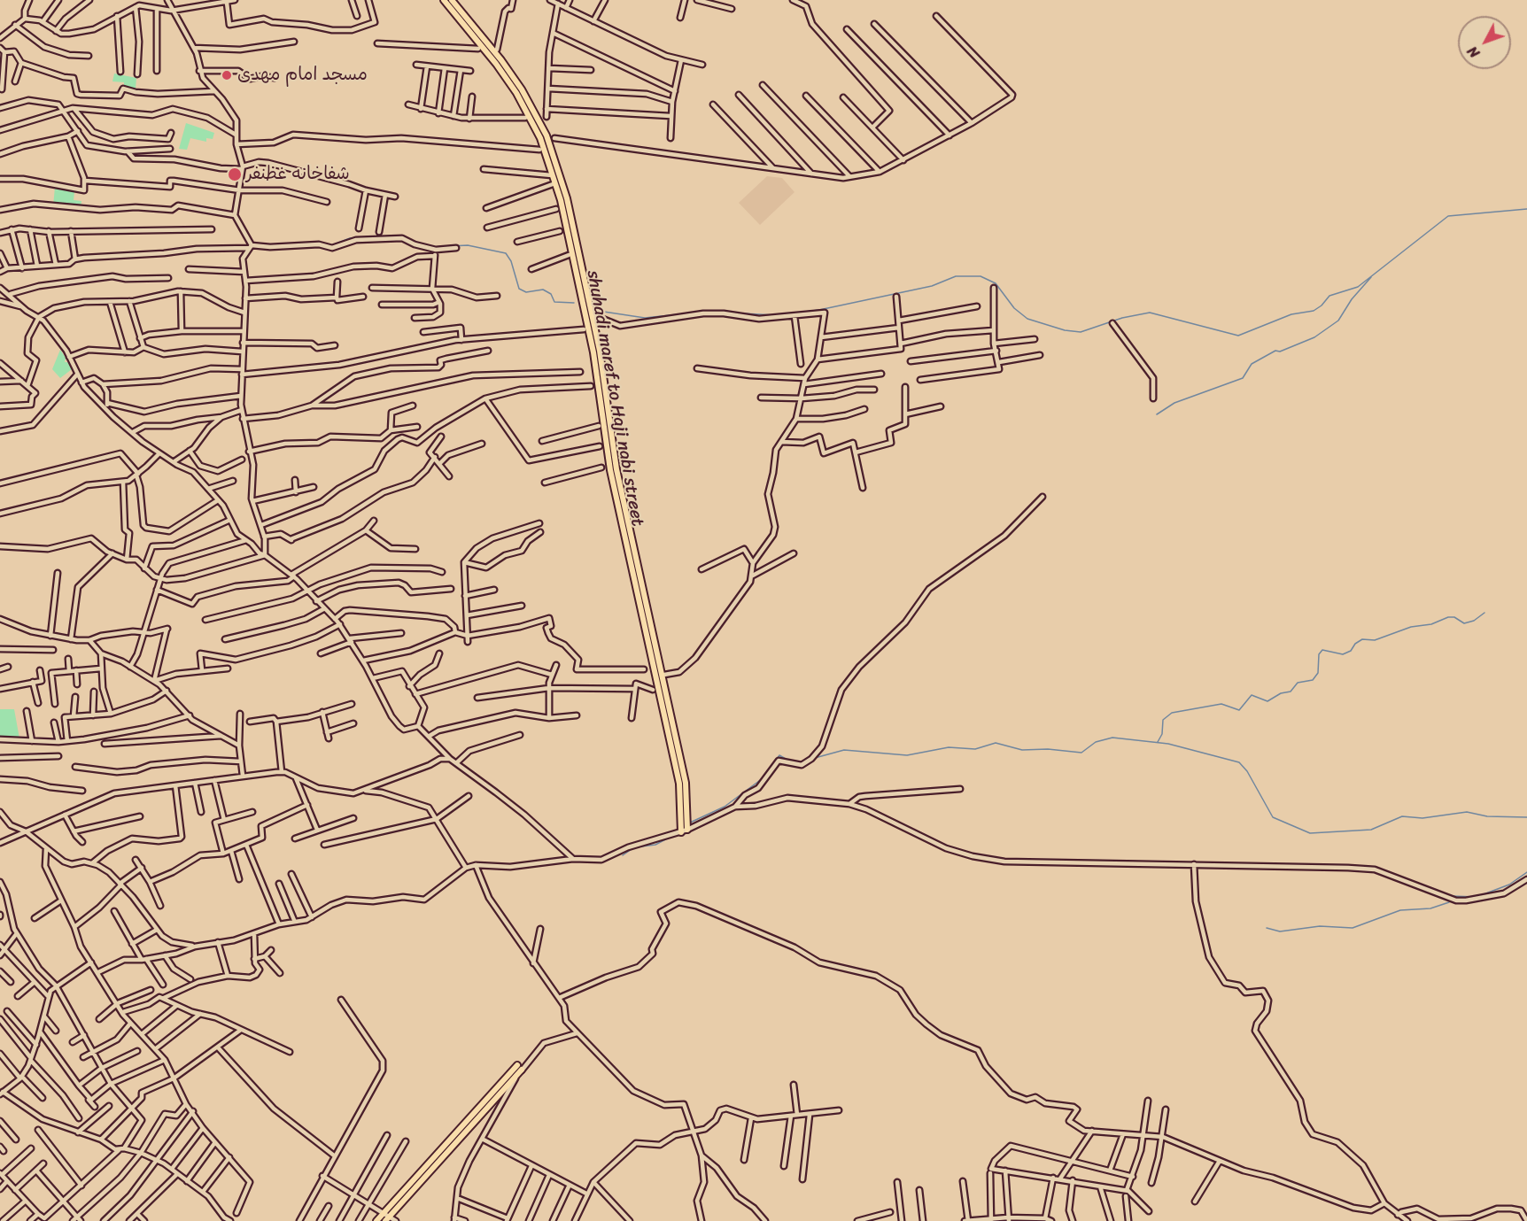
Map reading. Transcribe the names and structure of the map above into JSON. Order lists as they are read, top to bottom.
{
  "streets": {
    "main road": ["shuhadi maref to Haji nabi street"]
  },
  "places": ["مسجد امام مهدی", "شفاخانه غظنفر"],
  "north": "bottom left"
}
